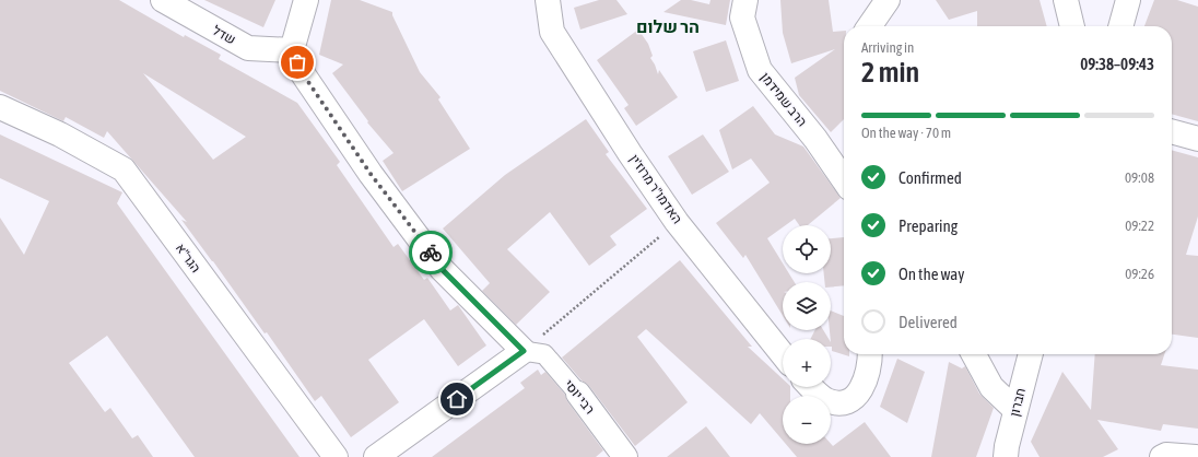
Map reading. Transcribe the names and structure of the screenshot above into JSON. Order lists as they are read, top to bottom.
{
  "streets": {
    "street": [
      "שדל",
      "הרב שמידמן",
      "האדמו\"ר מרוז'ין",
      "הגר\"א",
      "רבי יוסי",
      "חברון"
    ]
  },
  "districts": ["הר שלום"],
  "page": {
    "heading": ["2 min", "Arriving in", "09:38–09:43"],
    "bar": "On the way · 70 m",
    "list": [
      ["Confirmed", "09:08"],
      ["Preparing", "09:22"],
      ["On the way", "09:26"],
      "Delivered"
    ],
    "map_buttons": ["+", "−"]
  }
}
